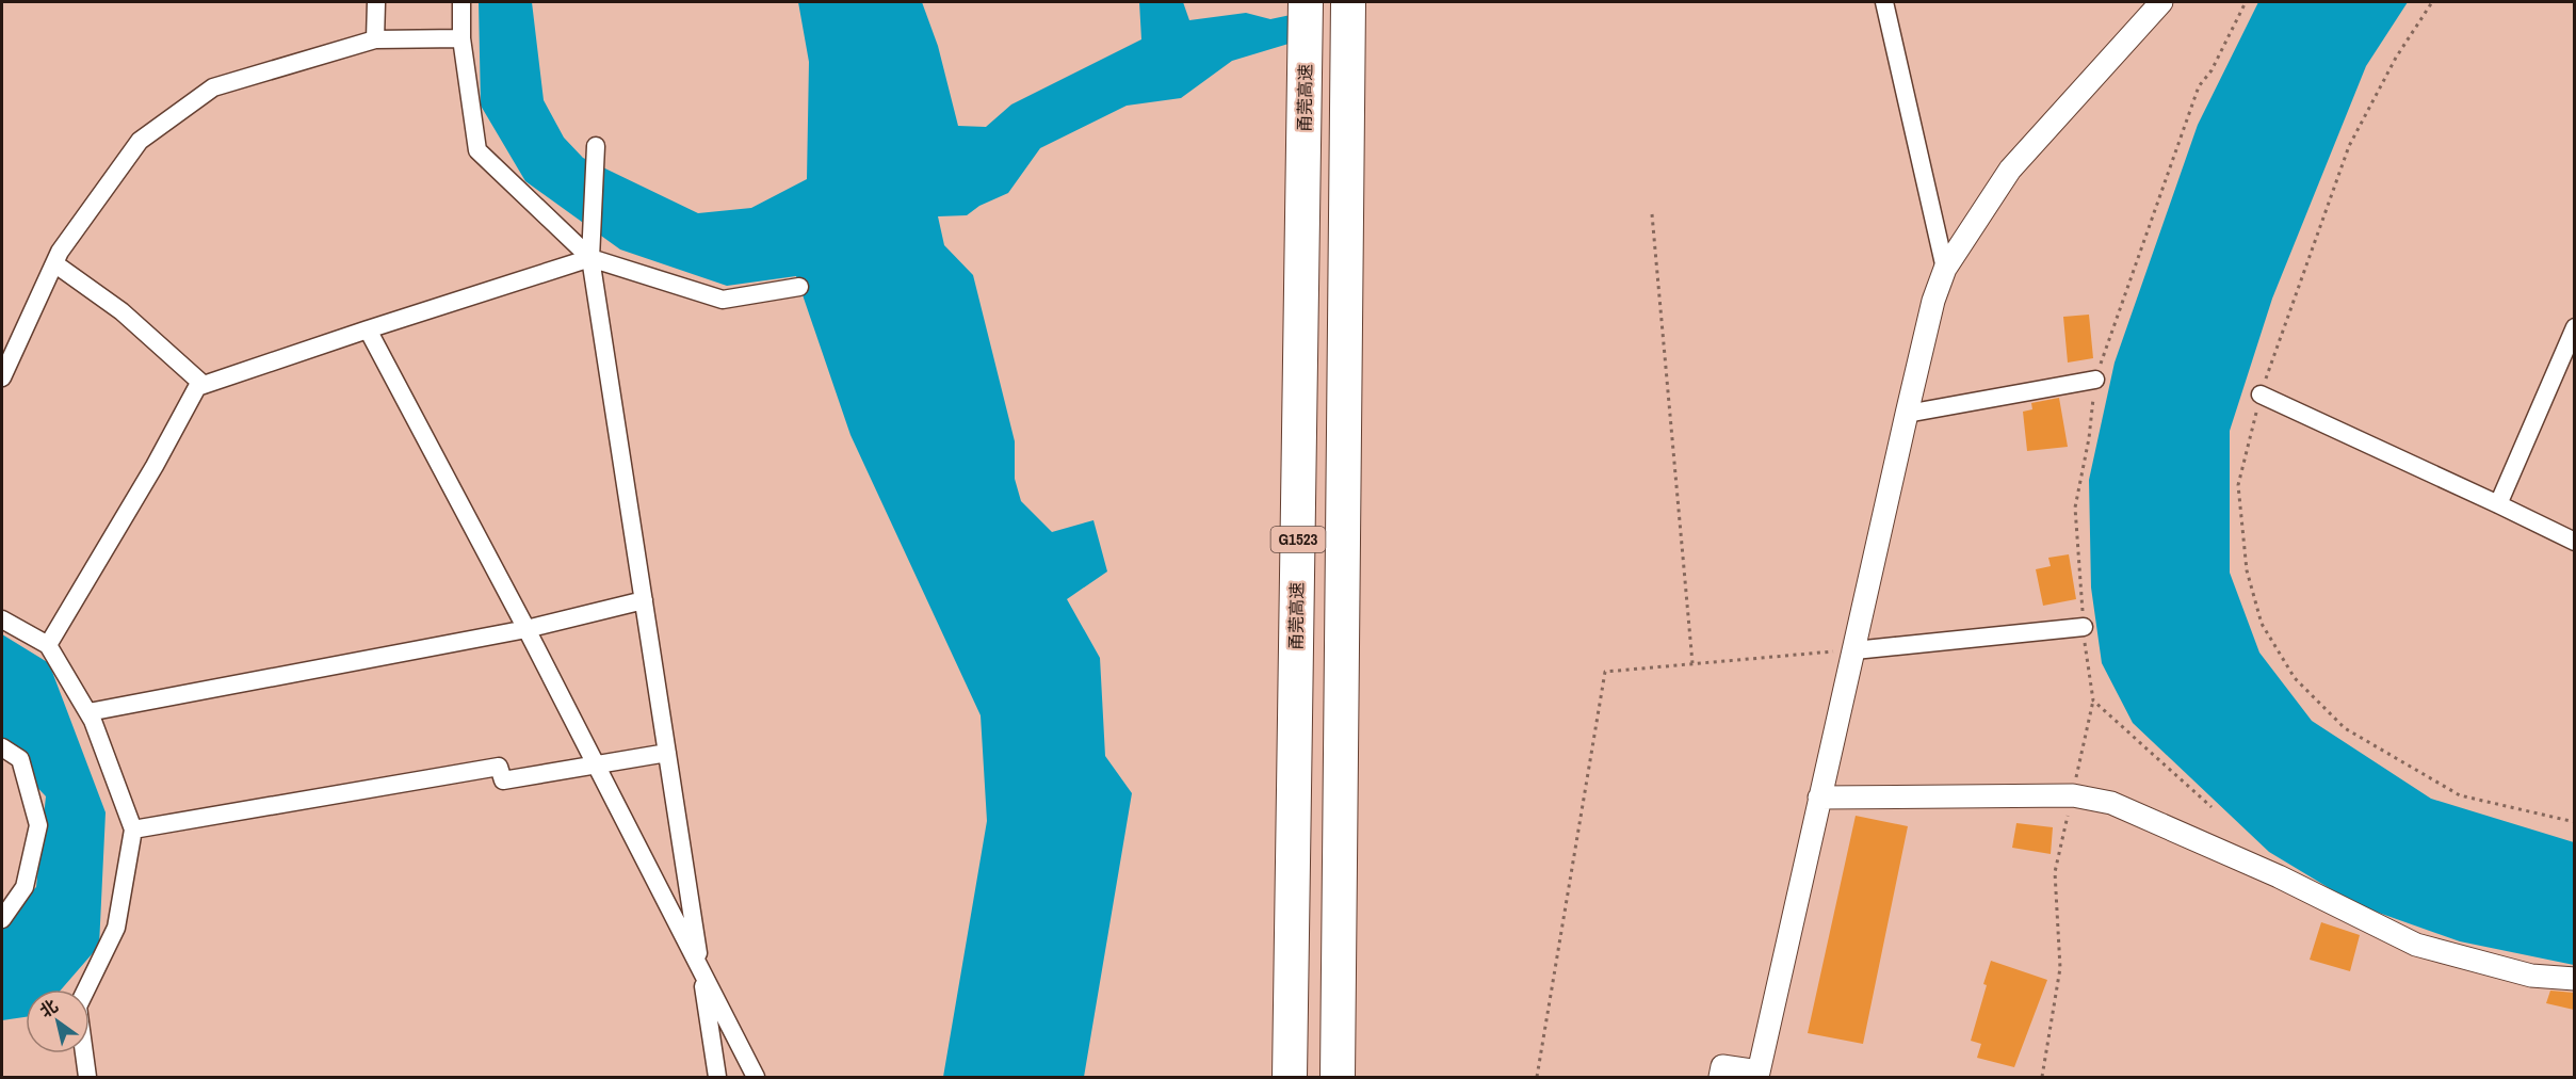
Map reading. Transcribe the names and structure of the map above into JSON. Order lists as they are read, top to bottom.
{
  "streets": {
    "highway": ["甬莞高速", "G1523"]
  },
  "north": "top left"
}
